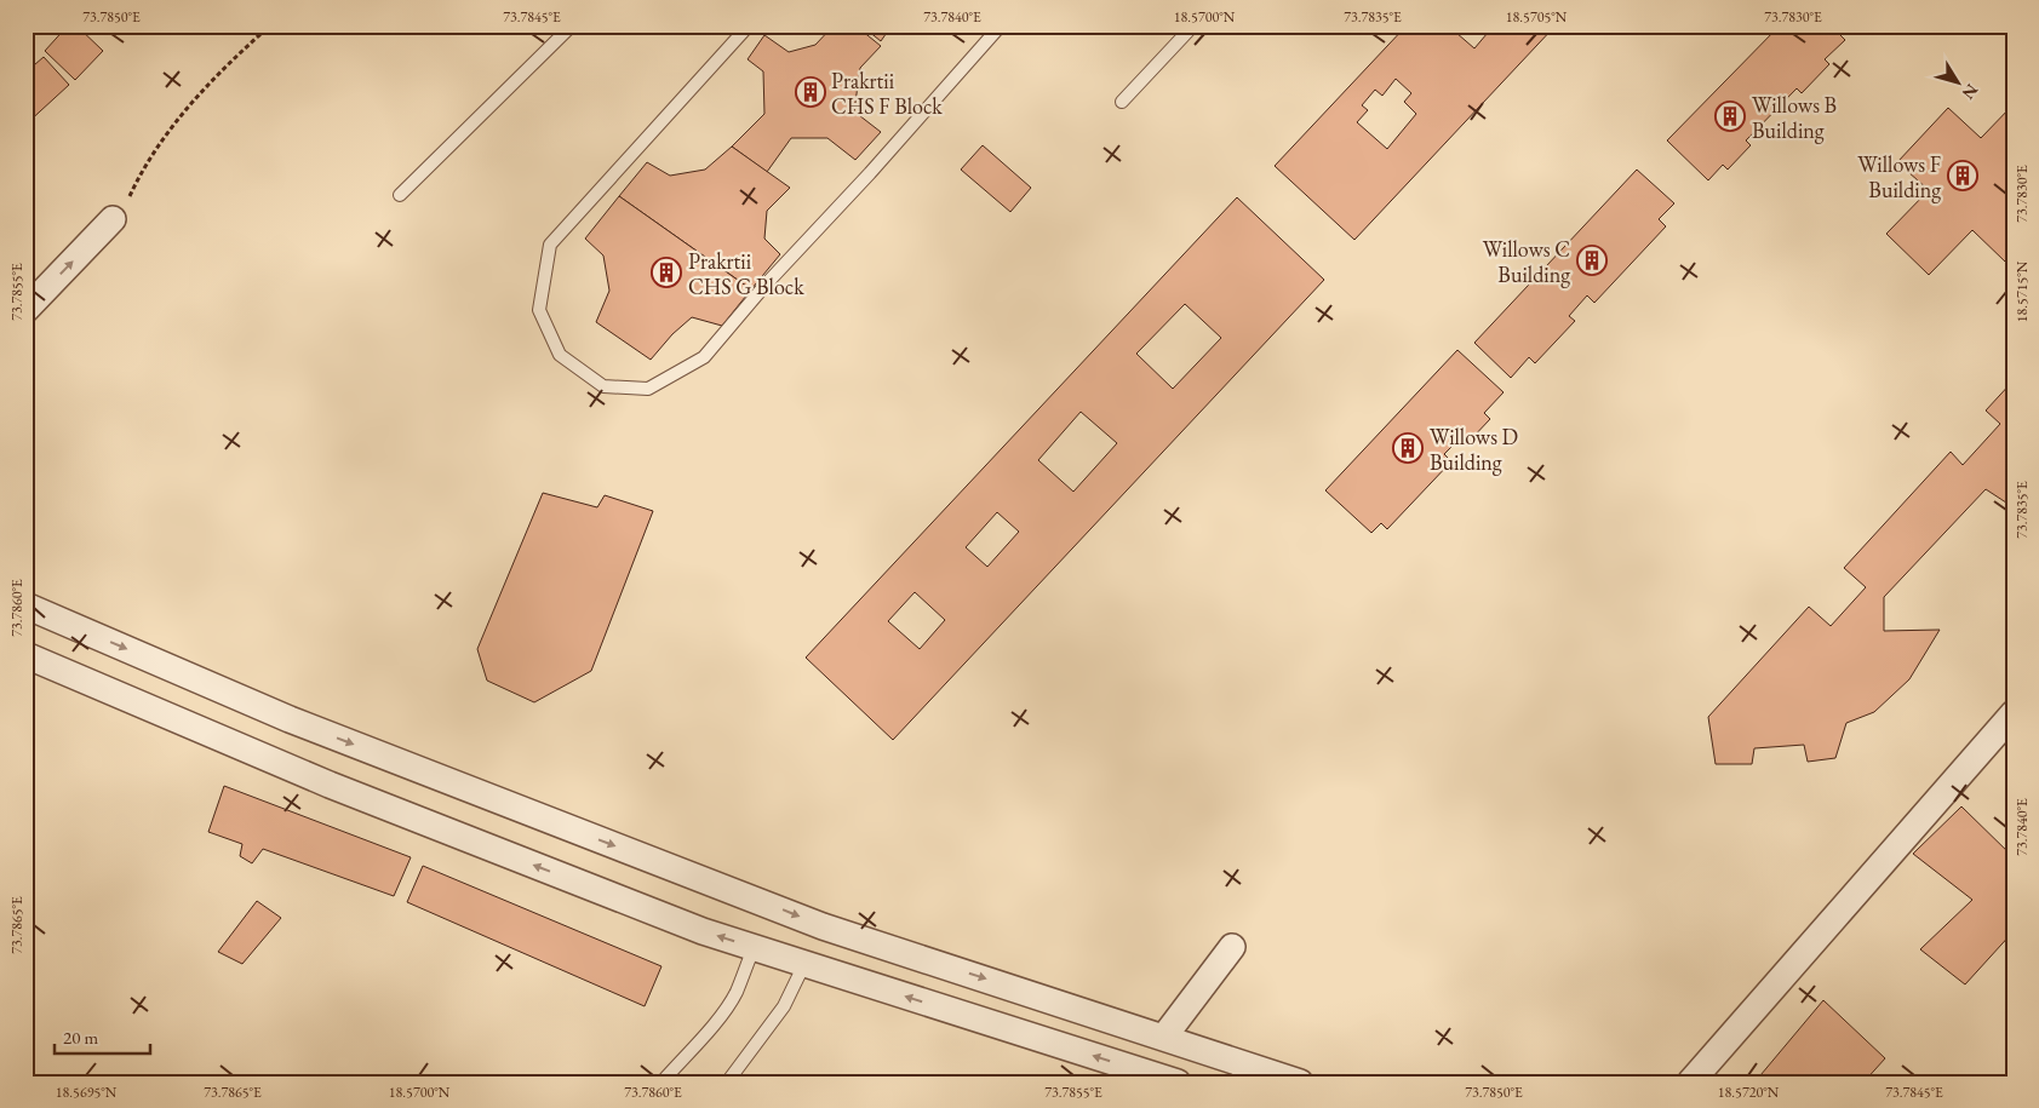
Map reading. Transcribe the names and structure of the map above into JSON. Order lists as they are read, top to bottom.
{
  "places": {
    "building": [
      "Prakrtii CHS F Block",
      "Willows B Building",
      "Willows F Building",
      "Willows C Building",
      "Prakrtii CHS G Block",
      "Willows D Building"
    ]
  },
  "scale_bar": "20 m",
  "north": "bottom right",
  "coordinates": [
    "73.7850°E",
    "73.7845°E",
    "73.7840°E",
    "18.5700°N",
    "73.7835°E",
    "18.5705°N",
    "73.7830°E",
    "73.7855°E",
    "18.5715°N",
    "73.7860°E",
    "73.7865°E",
    "18.5695°N",
    "18.5720°N"
  ]
}
